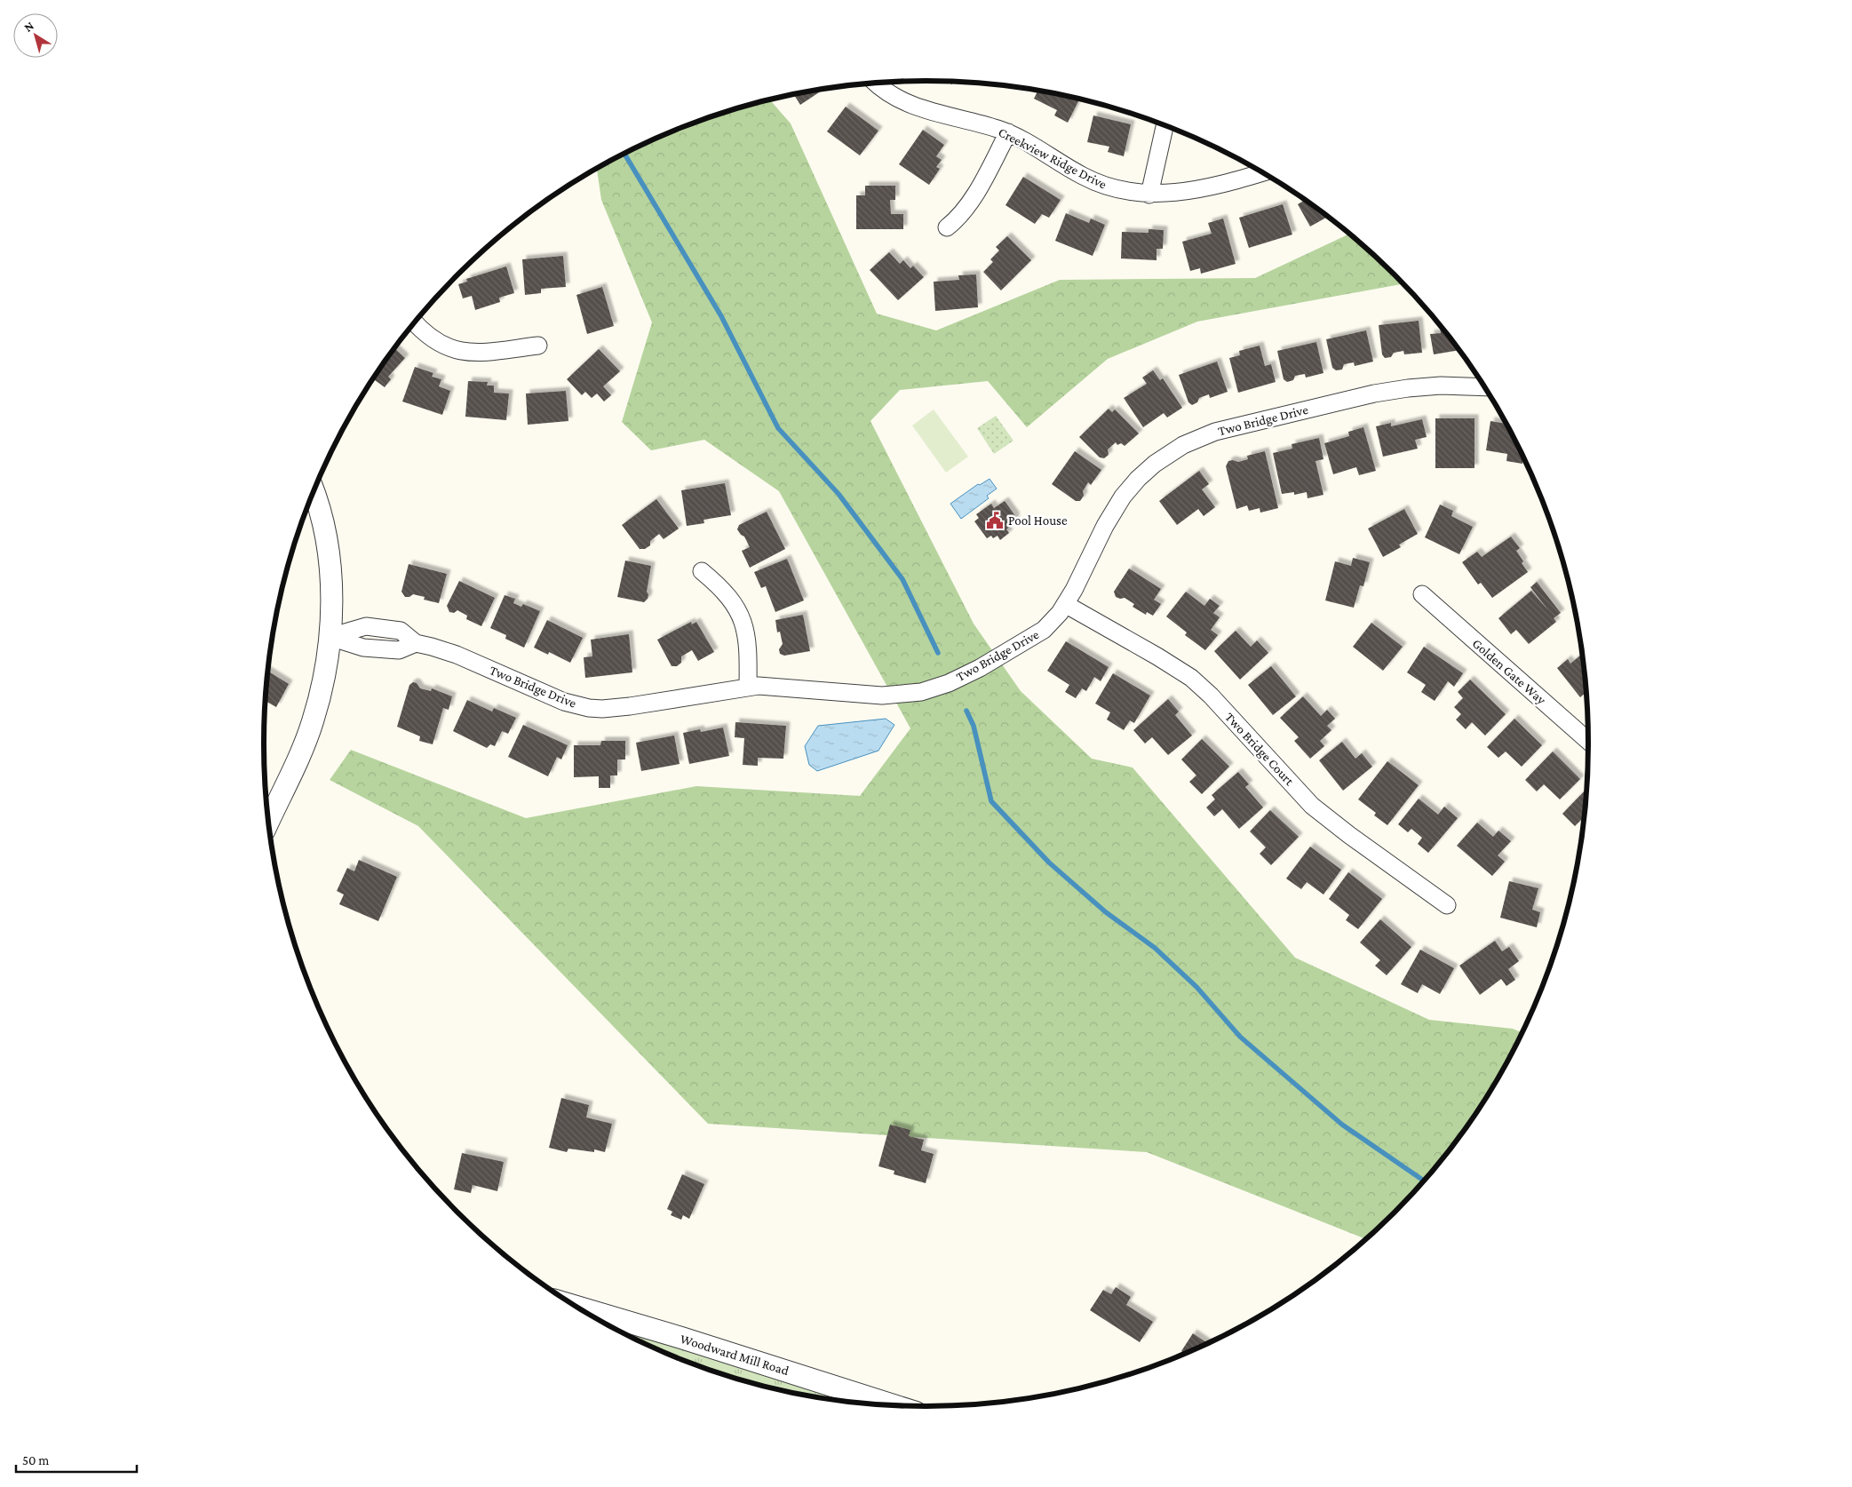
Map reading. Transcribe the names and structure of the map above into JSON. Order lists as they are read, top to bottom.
{
  "streets": {
    "street": [
      "Creekview Ridge Drive",
      "Two Bridge Drive",
      "Golden Gate Way",
      "Two Bridge Court",
      "Woodward Mill Road"
    ]
  },
  "crossings": [
    ["Two Bridge Drive", "Two Bridge Court"]
  ],
  "places": {
    "public building": ["Pool House"]
  },
  "scale_bar": "50 m",
  "north": "top left"
}
